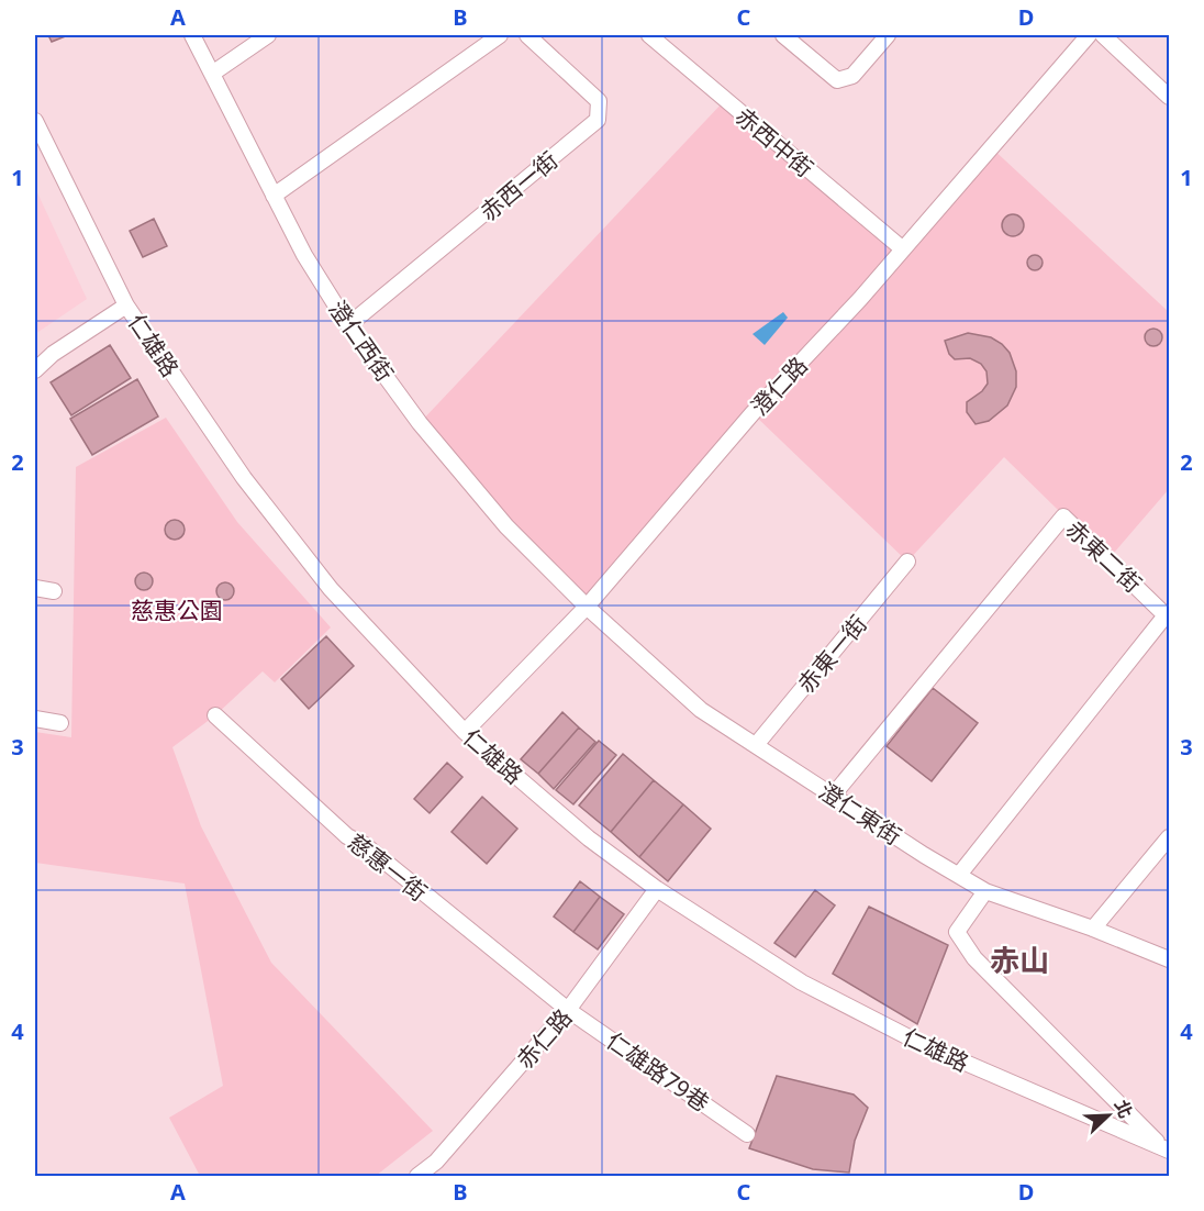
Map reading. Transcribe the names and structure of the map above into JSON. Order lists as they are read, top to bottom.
{
  "streets": {
    "street": [
      "赤西中街",
      "赤西一街",
      "澄仁西街",
      "仁雄路",
      "澄仁路",
      "赤東二街",
      "赤東一街",
      "澄仁東街",
      "慈惠一街",
      "赤仁路",
      "仁雄路79巷"
    ]
  },
  "crossings": [
    ["赤西中街", "澄仁路"],
    ["赤西一街", "澄仁西街"],
    ["澄仁西街", "澄仁路"],
    ["澄仁西街", "澄仁東街"],
    ["仁雄路", "澄仁路"],
    ["仁雄路", "赤仁路"],
    ["澄仁路", "澄仁東街"],
    ["赤東二街", "澄仁東街"],
    ["赤東一街", "澄仁東街"],
    ["慈惠一街", "赤仁路"],
    ["慈惠一街", "仁雄路79巷"],
    ["赤仁路", "仁雄路79巷"]
  ],
  "districts": ["赤山"],
  "parks": ["慈惠公園"],
  "north": "top right",
  "grid": {
    "columns": [
      "A",
      "B",
      "C",
      "D"
    ],
    "rows": [
      "1",
      "2",
      "3",
      "4"
    ]
  }
}
